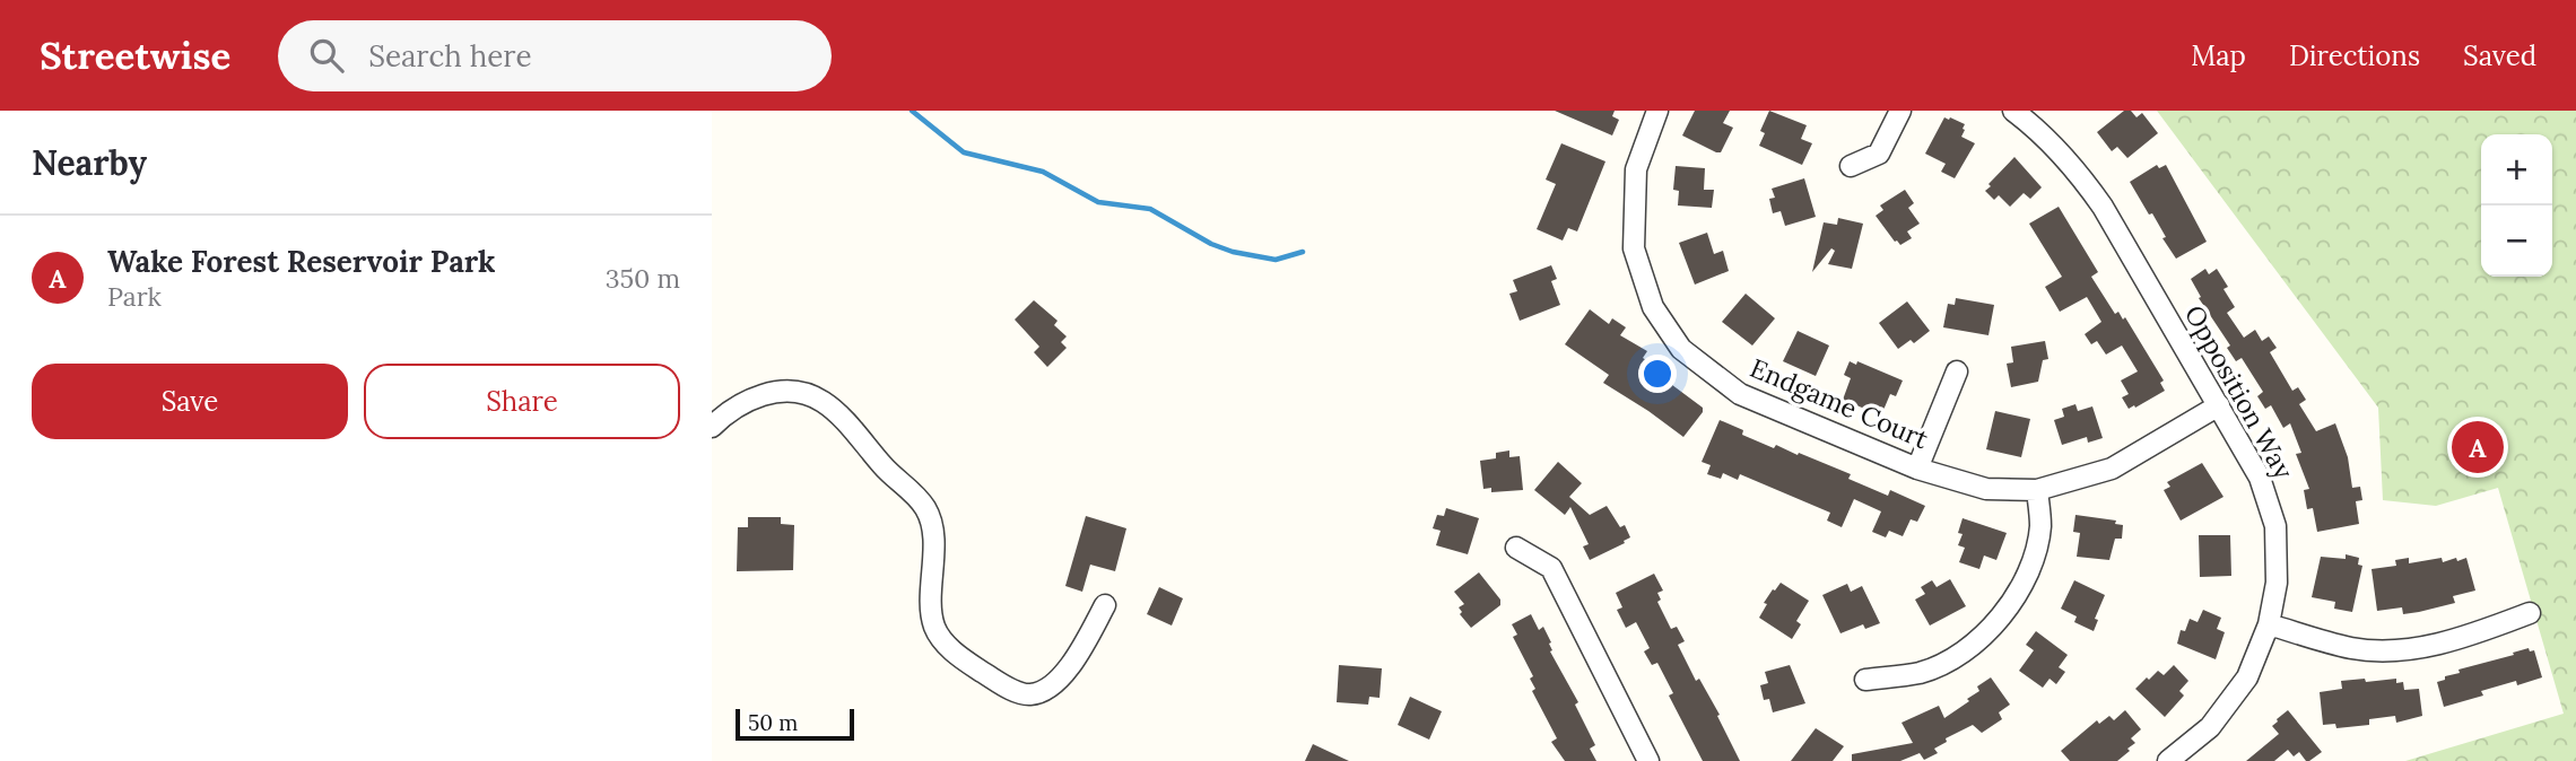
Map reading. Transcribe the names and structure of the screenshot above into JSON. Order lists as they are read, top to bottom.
{
  "streets": {
    "street": ["Opposition Way", "Endgame Court"]
  },
  "crossings": [
    ["Opposition Way", "Endgame Court"]
  ],
  "scale_bar": "50 m",
  "page": {
    "header": "Streetwise",
    "search": "Search here",
    "nav": ["Map", "Directions", "Saved"],
    "heading": "Nearby",
    "map_buttons": ["+", "−"],
    "list": [
      {
        "mark": "A",
        "name": "Wake Forest Reservoir Park",
        "note": "Park",
        "value": "350 m"
      }
    ],
    "buttons": ["Save", "Share"],
    "pins": "A",
    "scale": "50 m"
  }
}
